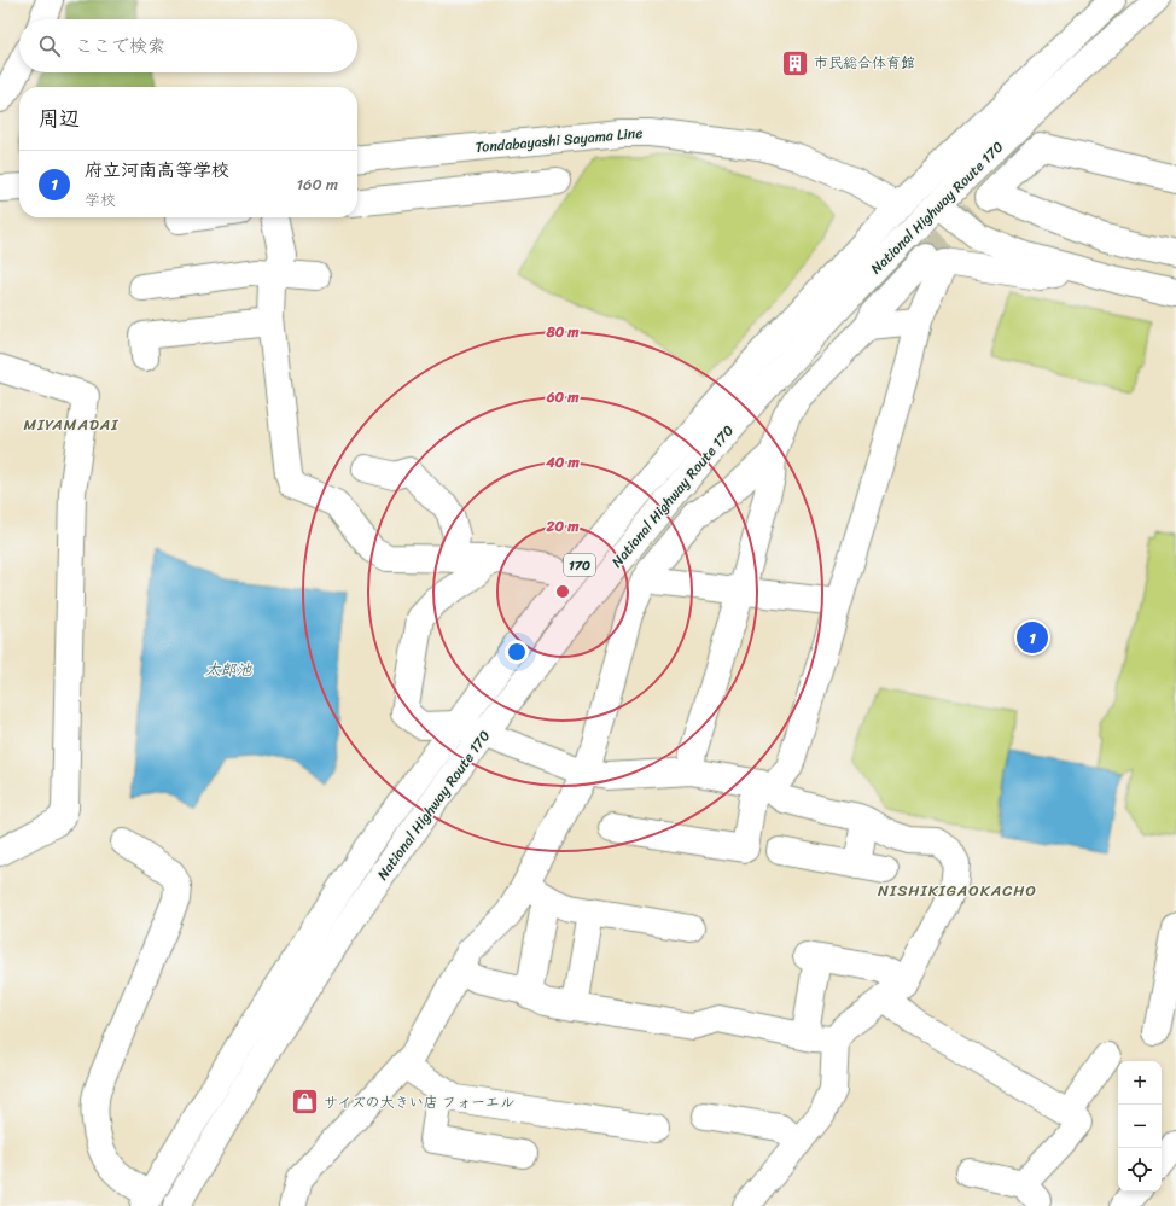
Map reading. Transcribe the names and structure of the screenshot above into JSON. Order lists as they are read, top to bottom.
{
  "streets": {
    "main road": ["Tondabayashi Sayama Line", "National Highway Route 170", "170"]
  },
  "crossings": [
    ["Tondabayashi Sayama Line", "National Highway Route 170"]
  ],
  "districts": ["MIYAMADAI", "NISHIKIGAOKACHO"],
  "water": ["太郎池"],
  "places": {
    "building": ["市民総合体育館"],
    "shop": ["サイズの大きい店 フォーエル"]
  },
  "page": {
    "search": "ここで検索",
    "heading": "周辺",
    "list": [
      {
        "mark": "1",
        "name": "府立河南高等学校",
        "note": "学校",
        "value": "160 m"
      }
    ],
    "pins": "1",
    "map_buttons": ["+", "−"]
  },
  "rings": [
    "80 m",
    "60 m",
    "40 m",
    "20 m"
  ]
}
